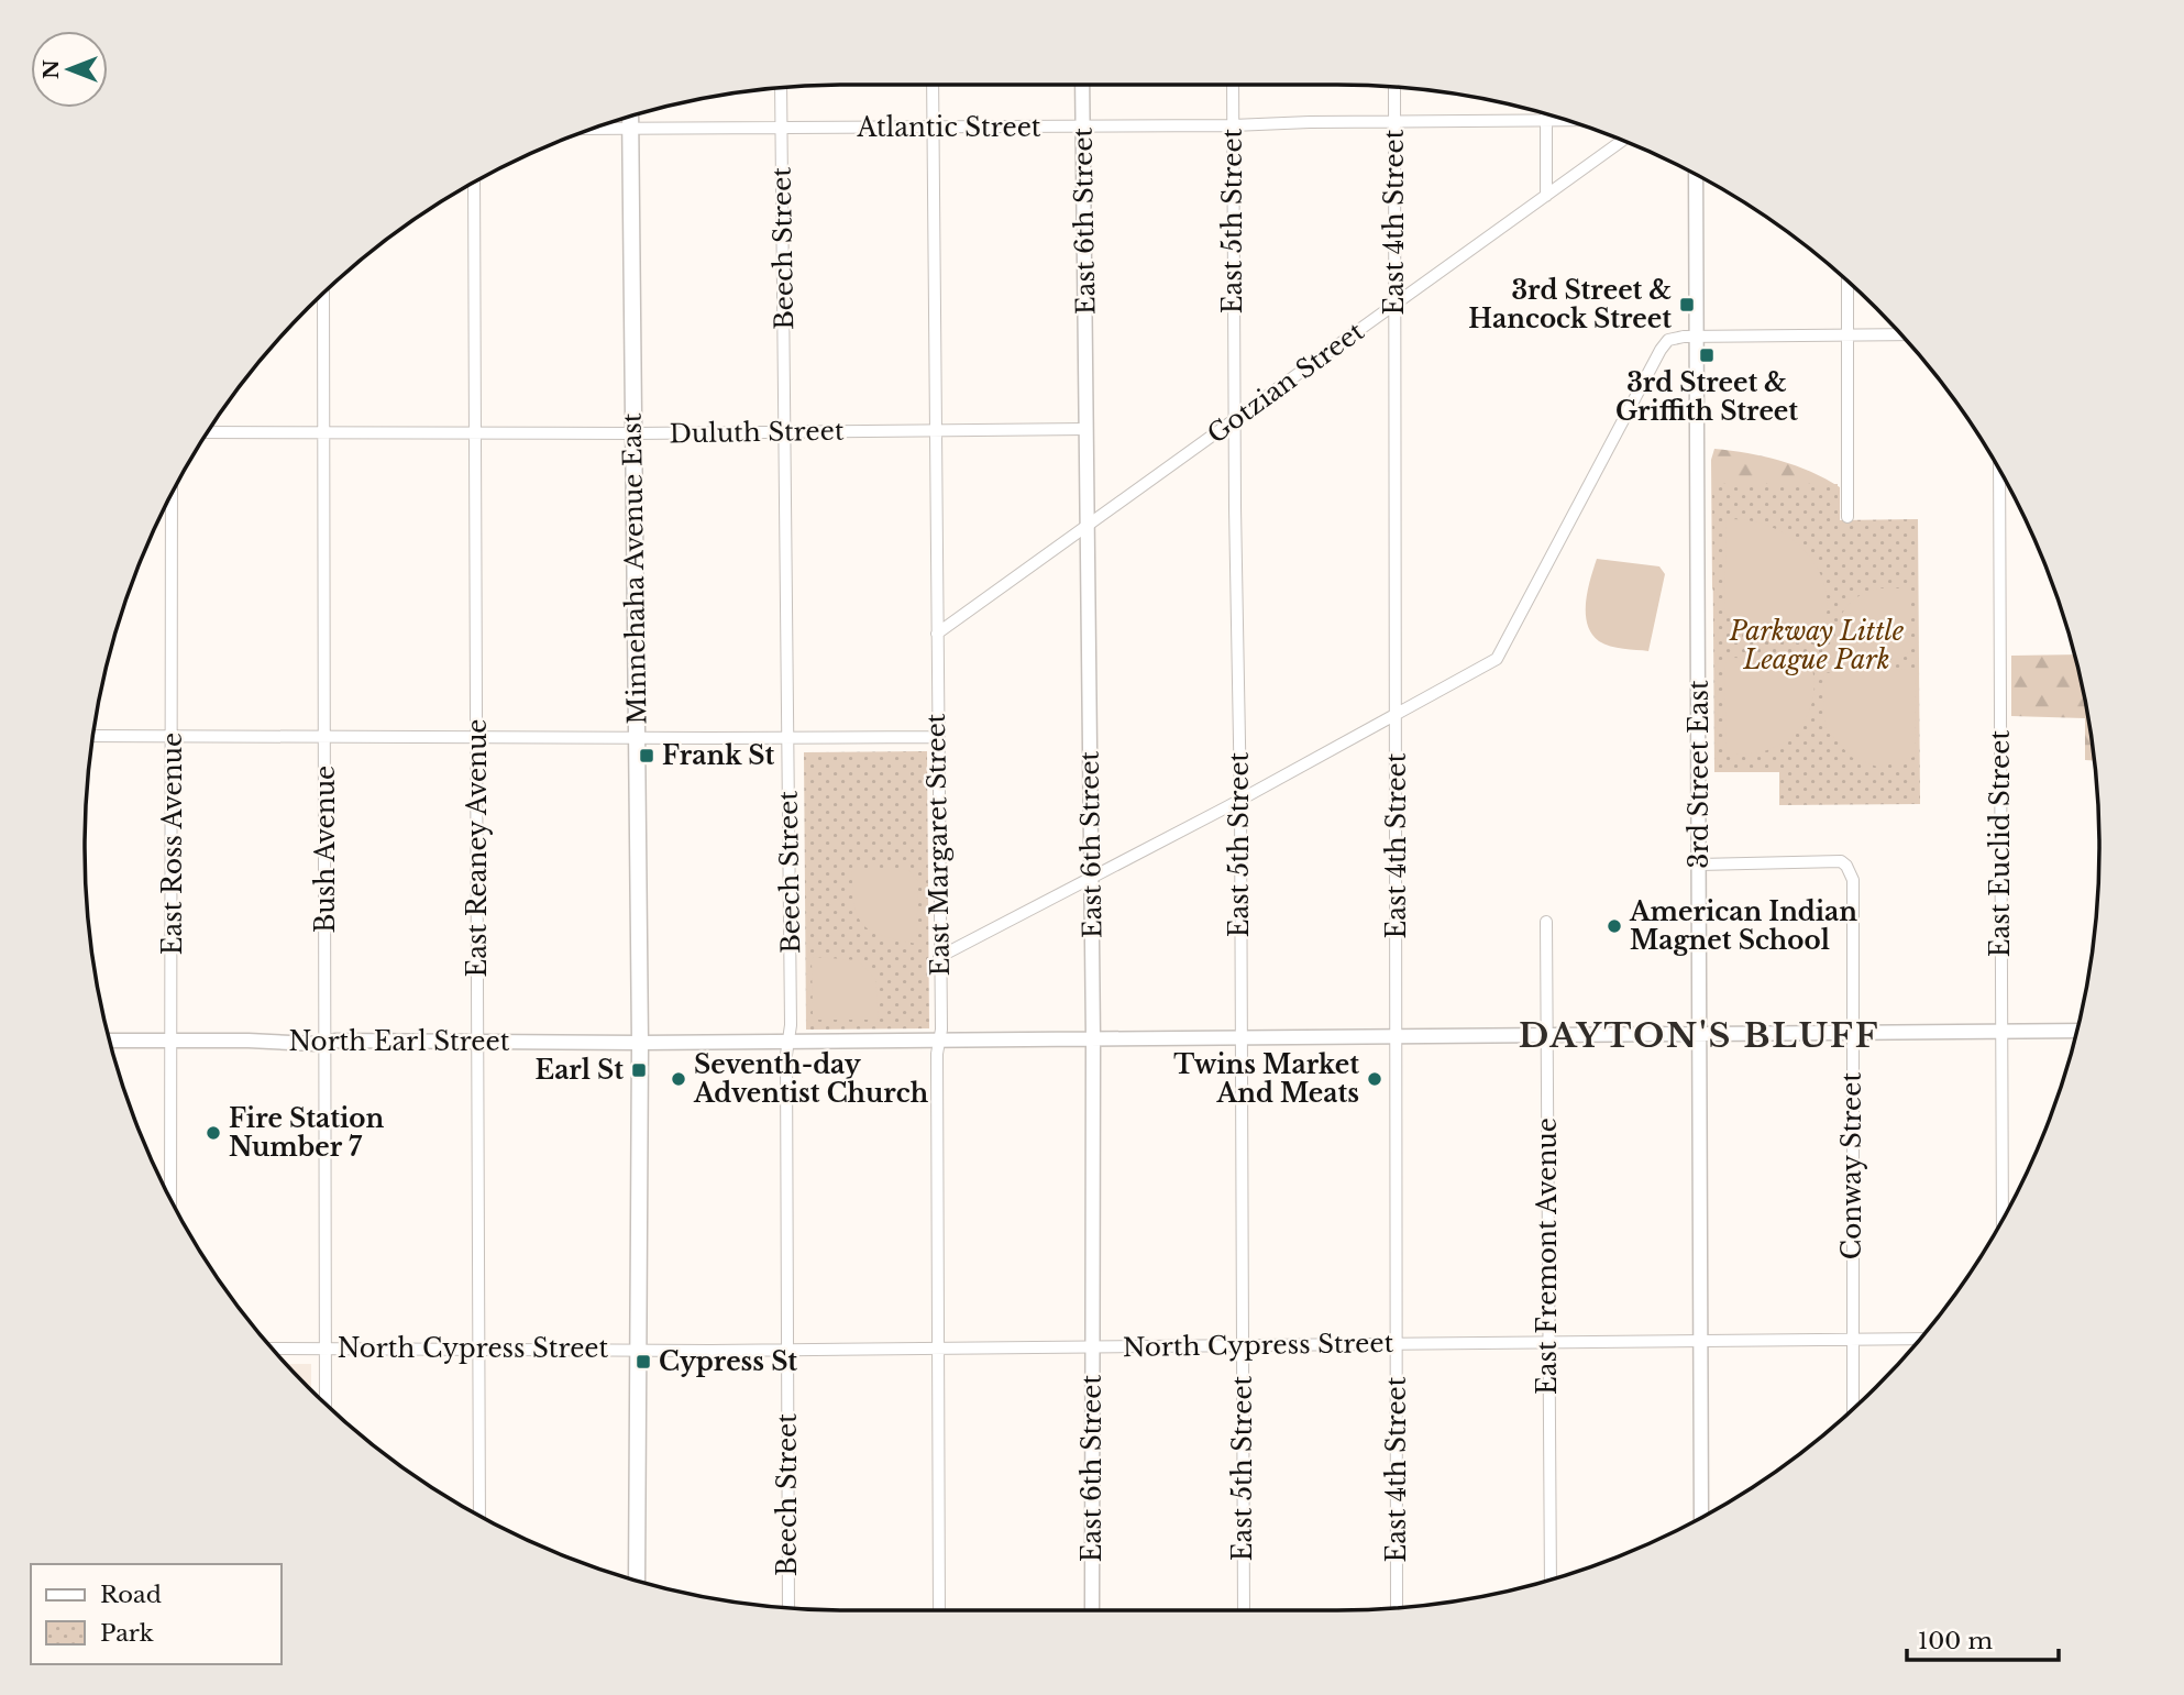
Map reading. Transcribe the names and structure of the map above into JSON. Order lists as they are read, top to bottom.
{
  "streets": {
    "main road": ["Minnehaha Avenue East"],
    "street": [
      "Atlantic Street",
      "East 6th Street",
      "East 5th Street",
      "East 4th Street",
      "Beech Street",
      "Gotzian Street",
      "Duluth Street",
      "3rd Street East",
      "East Ross Avenue",
      "East Euclid Street",
      "East Margaret Street",
      "East Reaney Avenue",
      "Bush Avenue",
      "North Earl Street",
      "Conway Street",
      "East Fremont Avenue",
      "North Cypress Street"
    ]
  },
  "crossings": [
    ["Atlantic Street", "East 6th Street"],
    ["Atlantic Street", "East 5th Street"],
    ["Atlantic Street", "East 4th Street"],
    ["Atlantic Street", "Beech Street"],
    ["Atlantic Street", "Minnehaha Avenue East"],
    ["Atlantic Street", "East Margaret Street"],
    ["East 6th Street", "Gotzian Street"],
    ["East 6th Street", "Duluth Street"],
    ["East 6th Street", "North Earl Street"],
    ["East 6th Street", "North Cypress Street"],
    ["East 5th Street", "Gotzian Street"],
    ["East 5th Street", "North Earl Street"],
    ["East 5th Street", "North Cypress Street"],
    ["East 4th Street", "Gotzian Street"],
    ["East 4th Street", "North Earl Street"],
    ["East 4th Street", "North Cypress Street"],
    ["Beech Street", "Duluth Street"],
    ["Beech Street", "North Earl Street"],
    ["Beech Street", "North Cypress Street"],
    ["Gotzian Street", "East Margaret Street"],
    ["Duluth Street", "Minnehaha Avenue East"],
    ["Duluth Street", "East Margaret Street"],
    ["Duluth Street", "East Reaney Avenue"],
    ["Duluth Street", "Bush Avenue"],
    ["Minnehaha Avenue East", "North Earl Street"],
    ["Minnehaha Avenue East", "North Cypress Street"],
    ["3rd Street East", "North Earl Street"],
    ["3rd Street East", "Conway Street"],
    ["3rd Street East", "North Cypress Street"],
    ["East Ross Avenue", "North Earl Street"],
    ["East Euclid Street", "North Earl Street"],
    ["East Margaret Street", "North Earl Street"],
    ["East Margaret Street", "North Cypress Street"],
    ["East Reaney Avenue", "North Earl Street"],
    ["East Reaney Avenue", "North Cypress Street"],
    ["Bush Avenue", "North Earl Street"],
    ["Bush Avenue", "North Cypress Street"],
    ["North Earl Street", "Conway Street"],
    ["North Earl Street", "East Fremont Avenue"],
    ["Conway Street", "North Cypress Street"],
    ["East Fremont Avenue", "North Cypress Street"]
  ],
  "districts": ["DAYTON'S BLUFF"],
  "parks": ["Parkway Little League Park"],
  "places": {
    "transit": [
      "3rd Street & Hancock Street",
      "3rd Street & Griffith Street",
      "Frank St",
      "Earl St",
      "Cypress St"
    ],
    "other": [
      "American Indian Magnet School",
      "Seventh-day Adventist Church",
      "Twins Market And Meats",
      "Fire Station Number 7"
    ]
  },
  "legend": ["Road", "Park"],
  "scale_bar": "100 m",
  "north": "left"
}
